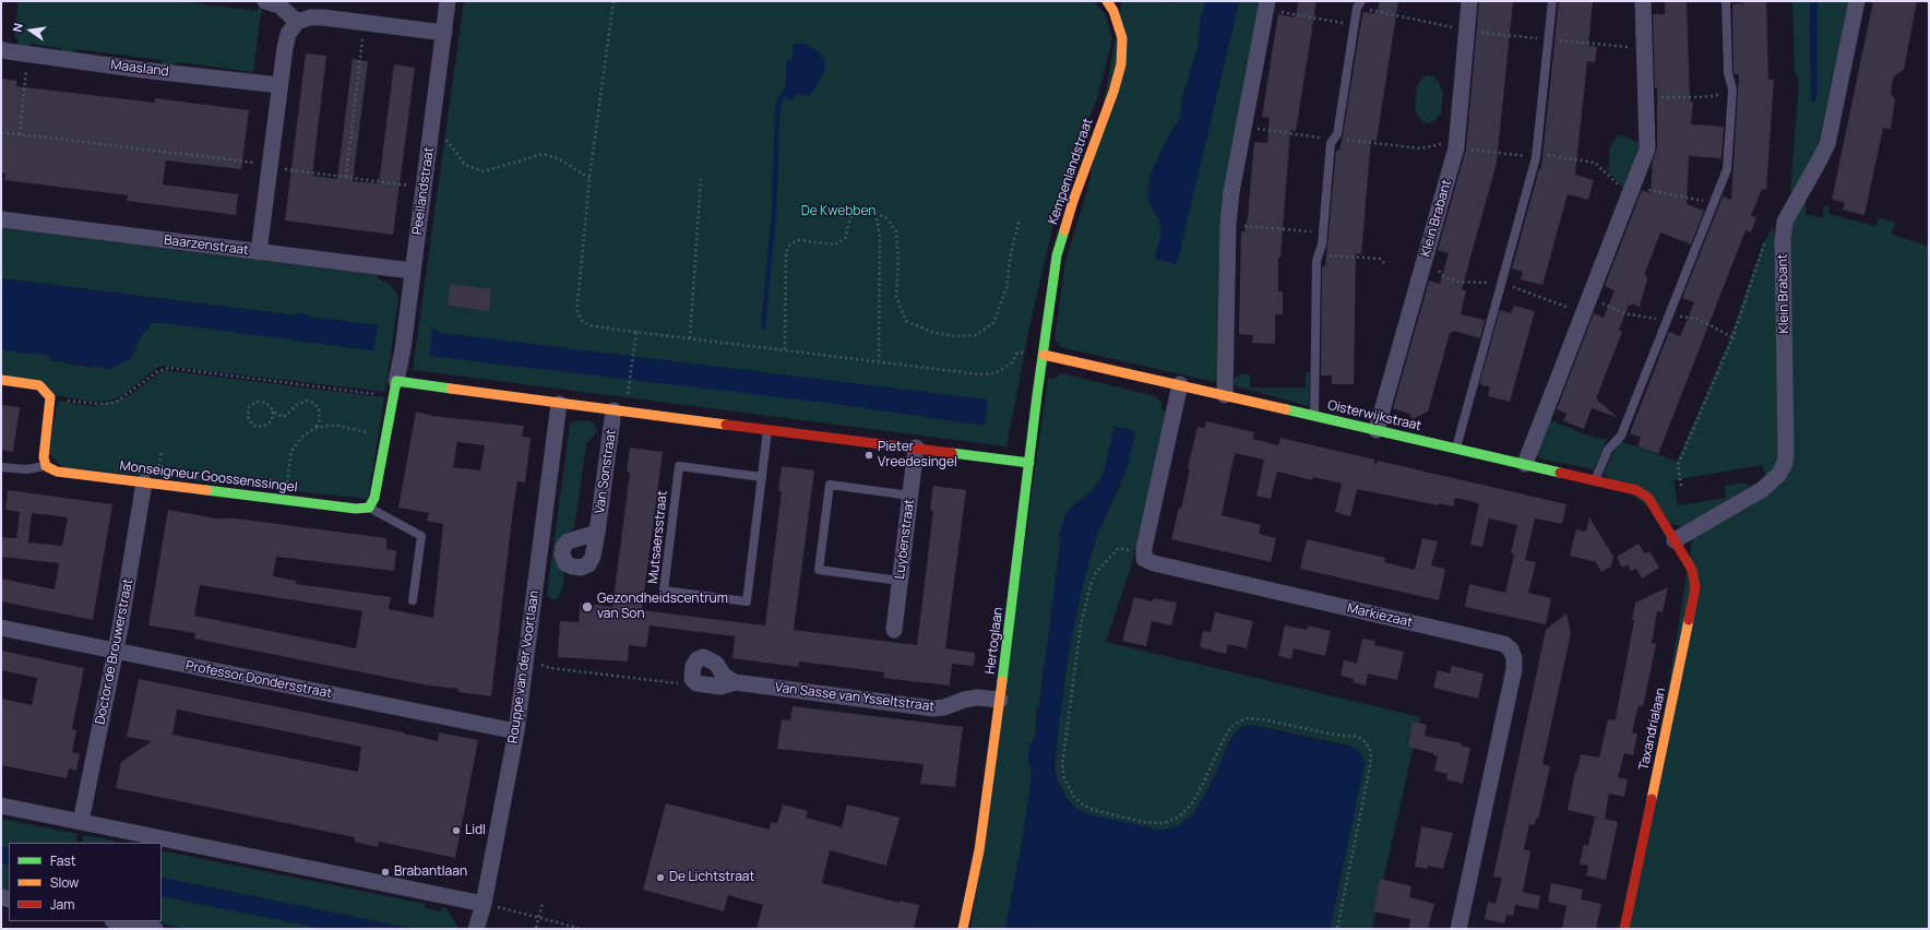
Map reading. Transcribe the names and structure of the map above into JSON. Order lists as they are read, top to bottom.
{
  "streets": {
    "street": [
      "Maasland",
      "Kempenlandstraat",
      "Peellandstraat",
      "Klein Brabant",
      "Baarzenstraat",
      "Oisterwijkstraat",
      "Van Sonstraat",
      "Monseigneur Goossenssingel",
      "Luybenstraat",
      "Markiezaat",
      "Hertoglaan",
      "Doctor de Brouwerstraat",
      "Rouppe van der Voortlaan",
      "Professor Dondersstraat",
      "Van Sasse van Ysseltstraat",
      "Taxandrialaan"
    ],
    "lane": ["Mutsaersstraat"]
  },
  "crossings": [
    ["Kempenlandstraat", "Oisterwijkstraat"],
    ["Kempenlandstraat", "Hertoglaan"],
    ["Peellandstraat", "Baarzenstraat"],
    ["Klein Brabant", "Oisterwijkstraat"],
    ["Klein Brabant", "Taxandrialaan"],
    ["Oisterwijkstraat", "Hertoglaan"],
    ["Oisterwijkstraat", "Taxandrialaan"],
    ["Monseigneur Goossenssingel", "Doctor de Brouwerstraat"],
    ["Hertoglaan", "Van Sasse van Ysseltstraat"],
    ["Doctor de Brouwerstraat", "Professor Dondersstraat"],
    ["Rouppe van der Voortlaan", "Professor Dondersstraat"]
  ],
  "parks": ["De Kwebben"],
  "places": [
    "Pieter Vreedesingel",
    "Gezondheidscentrum van Son",
    "Lidl",
    "Brabantlaan",
    "De Lichtstraat"
  ],
  "legend": ["Fast", "Slow", "Jam"],
  "north": "left"
}
